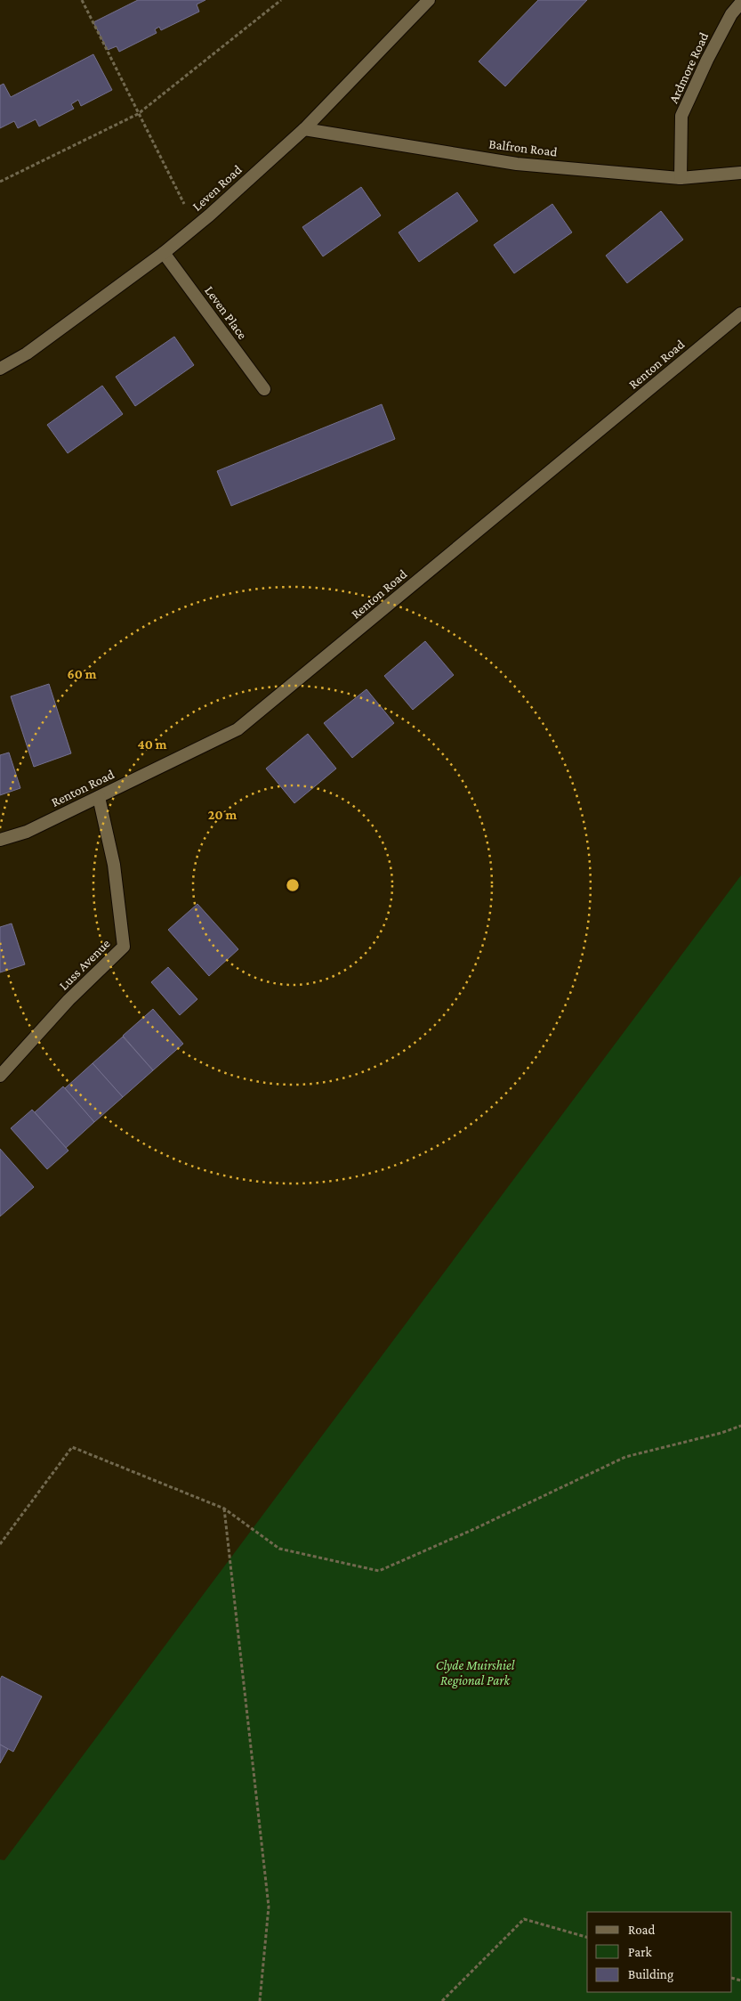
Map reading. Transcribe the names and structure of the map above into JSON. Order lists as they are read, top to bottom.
{
  "streets": {
    "street": [
      "Ardmore Road",
      "Balfron Road",
      "Leven Road",
      "Leven Place",
      "Renton Road",
      "Luss Avenue"
    ]
  },
  "crossings": [
    ["Ardmore Road", "Balfron Road"],
    ["Balfron Road", "Leven Road"],
    ["Leven Road", "Leven Place"],
    ["Renton Road", "Luss Avenue"]
  ],
  "parks": ["Clyde Muirshiel Regional Park"],
  "legend": ["Road", "Park", "Building"],
  "rings": ["60 m", "40 m", "20 m"]
}
